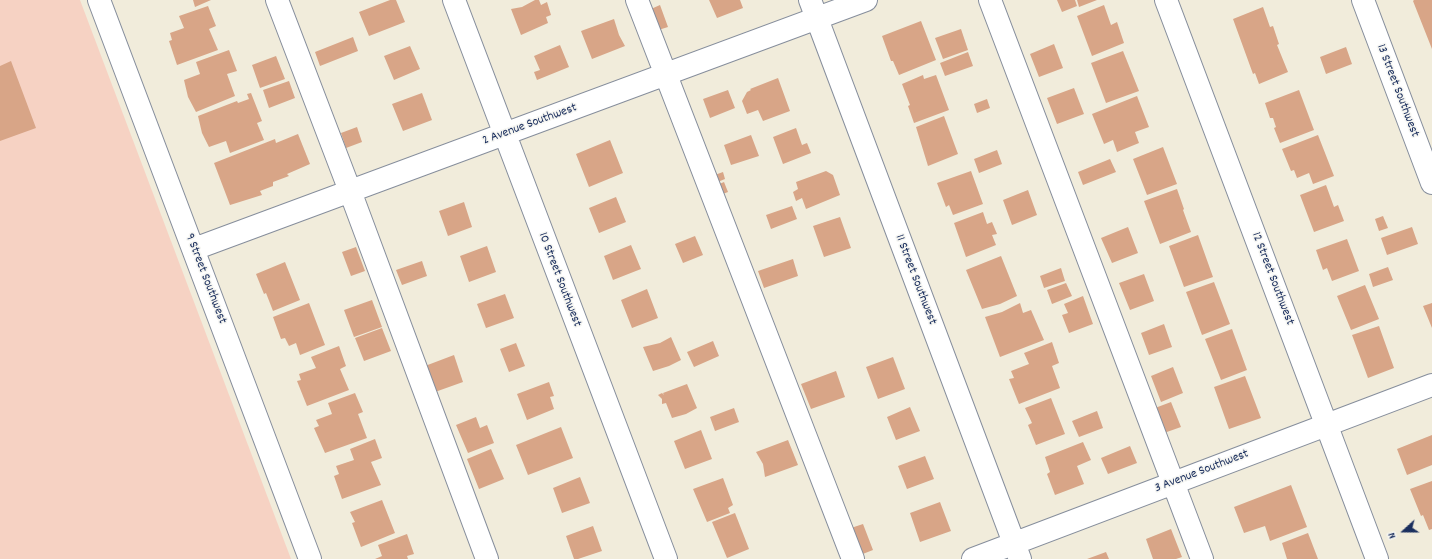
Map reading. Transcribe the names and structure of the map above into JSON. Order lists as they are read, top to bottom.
{
  "streets": {
    "street": [
      "13 Street Southwest",
      "2 Avenue Southwest",
      "9 Street Southwest",
      "12 Street Southwest",
      "10 Street Southwest",
      "11 Street Southwest",
      "3 Avenue Southwest"
    ]
  },
  "crossings": [
    ["2 Avenue Southwest", "9 Street Southwest"],
    ["2 Avenue Southwest", "10 Street Southwest"],
    ["2 Avenue Southwest", "11 Street Southwest"],
    ["12 Street Southwest", "3 Avenue Southwest"],
    ["11 Street Southwest", "3 Avenue Southwest"]
  ],
  "north": "left"
}
